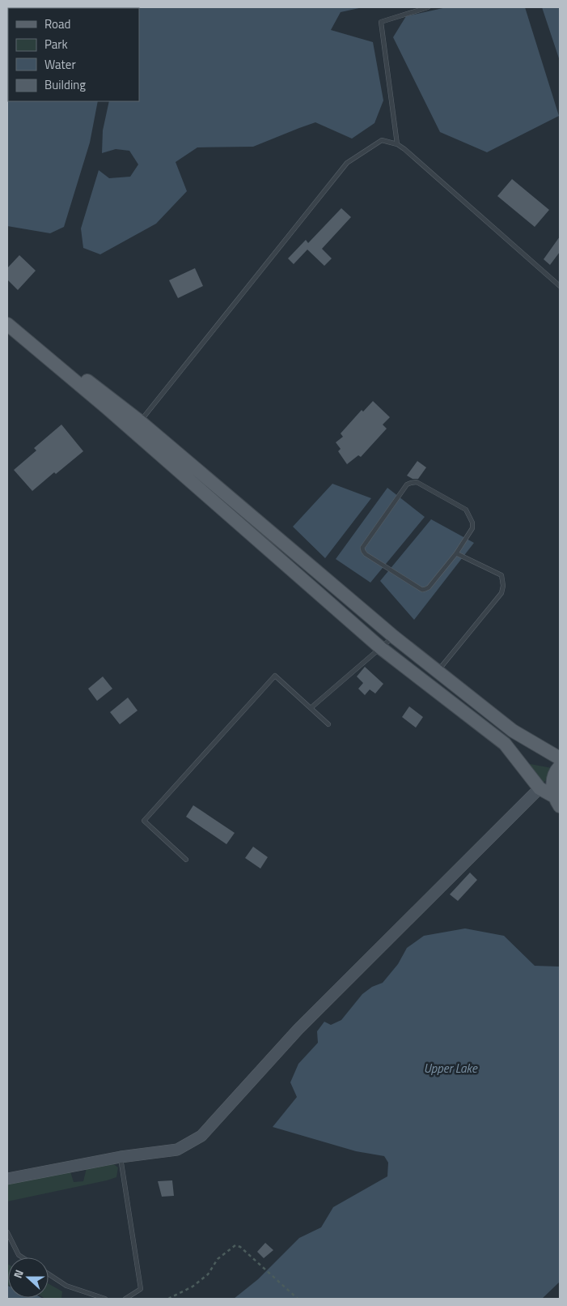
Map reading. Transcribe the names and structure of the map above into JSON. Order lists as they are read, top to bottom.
{
  "water": ["Upper Lake"],
  "legend": [
    "Road",
    "Park",
    "Water",
    "Building"
  ],
  "north": "left"
}
